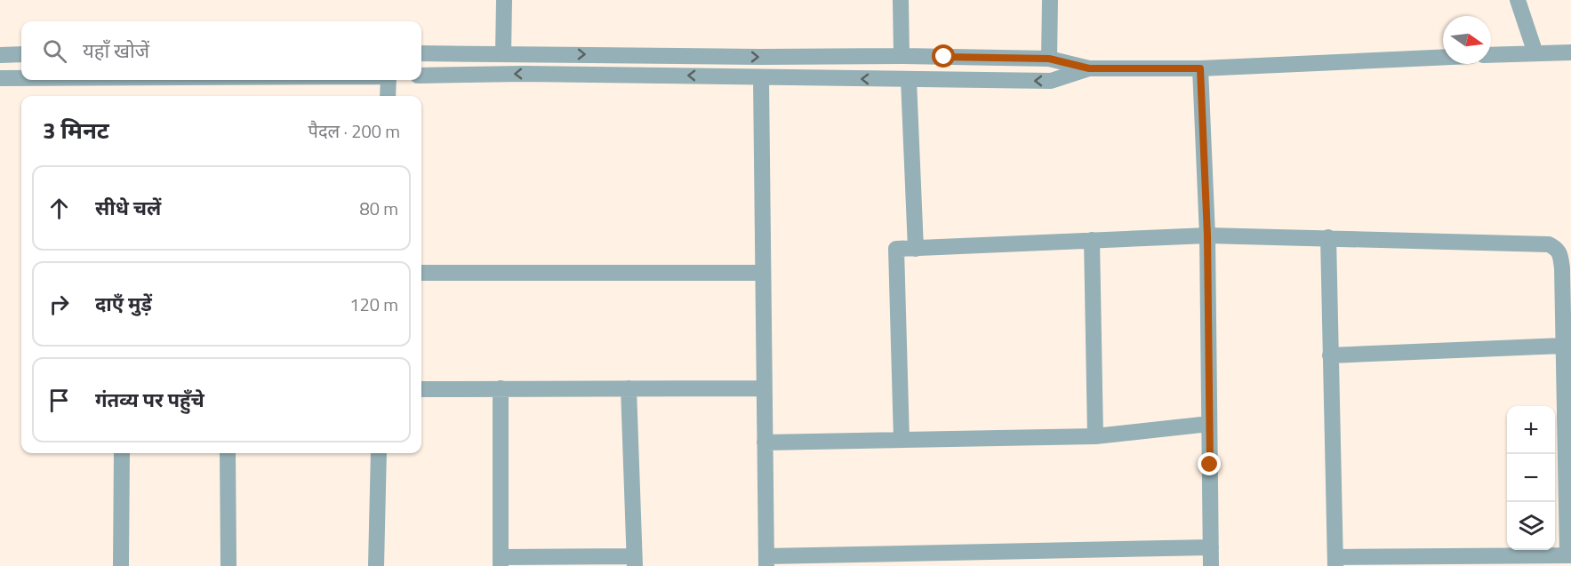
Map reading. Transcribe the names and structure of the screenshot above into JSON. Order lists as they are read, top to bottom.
{
  "north": "right",
  "page": {
    "search": "यहाँ खोजें",
    "heading": ["3 मिनट", "पैदल · 200 m"],
    "list": [
      ["सीधे चलें", "80 m"],
      ["दाएँ मुड़ें", "120 m"],
      "गंतव्य पर पहुँचे"
    ],
    "map_buttons": ["+", "−"]
  }
}
